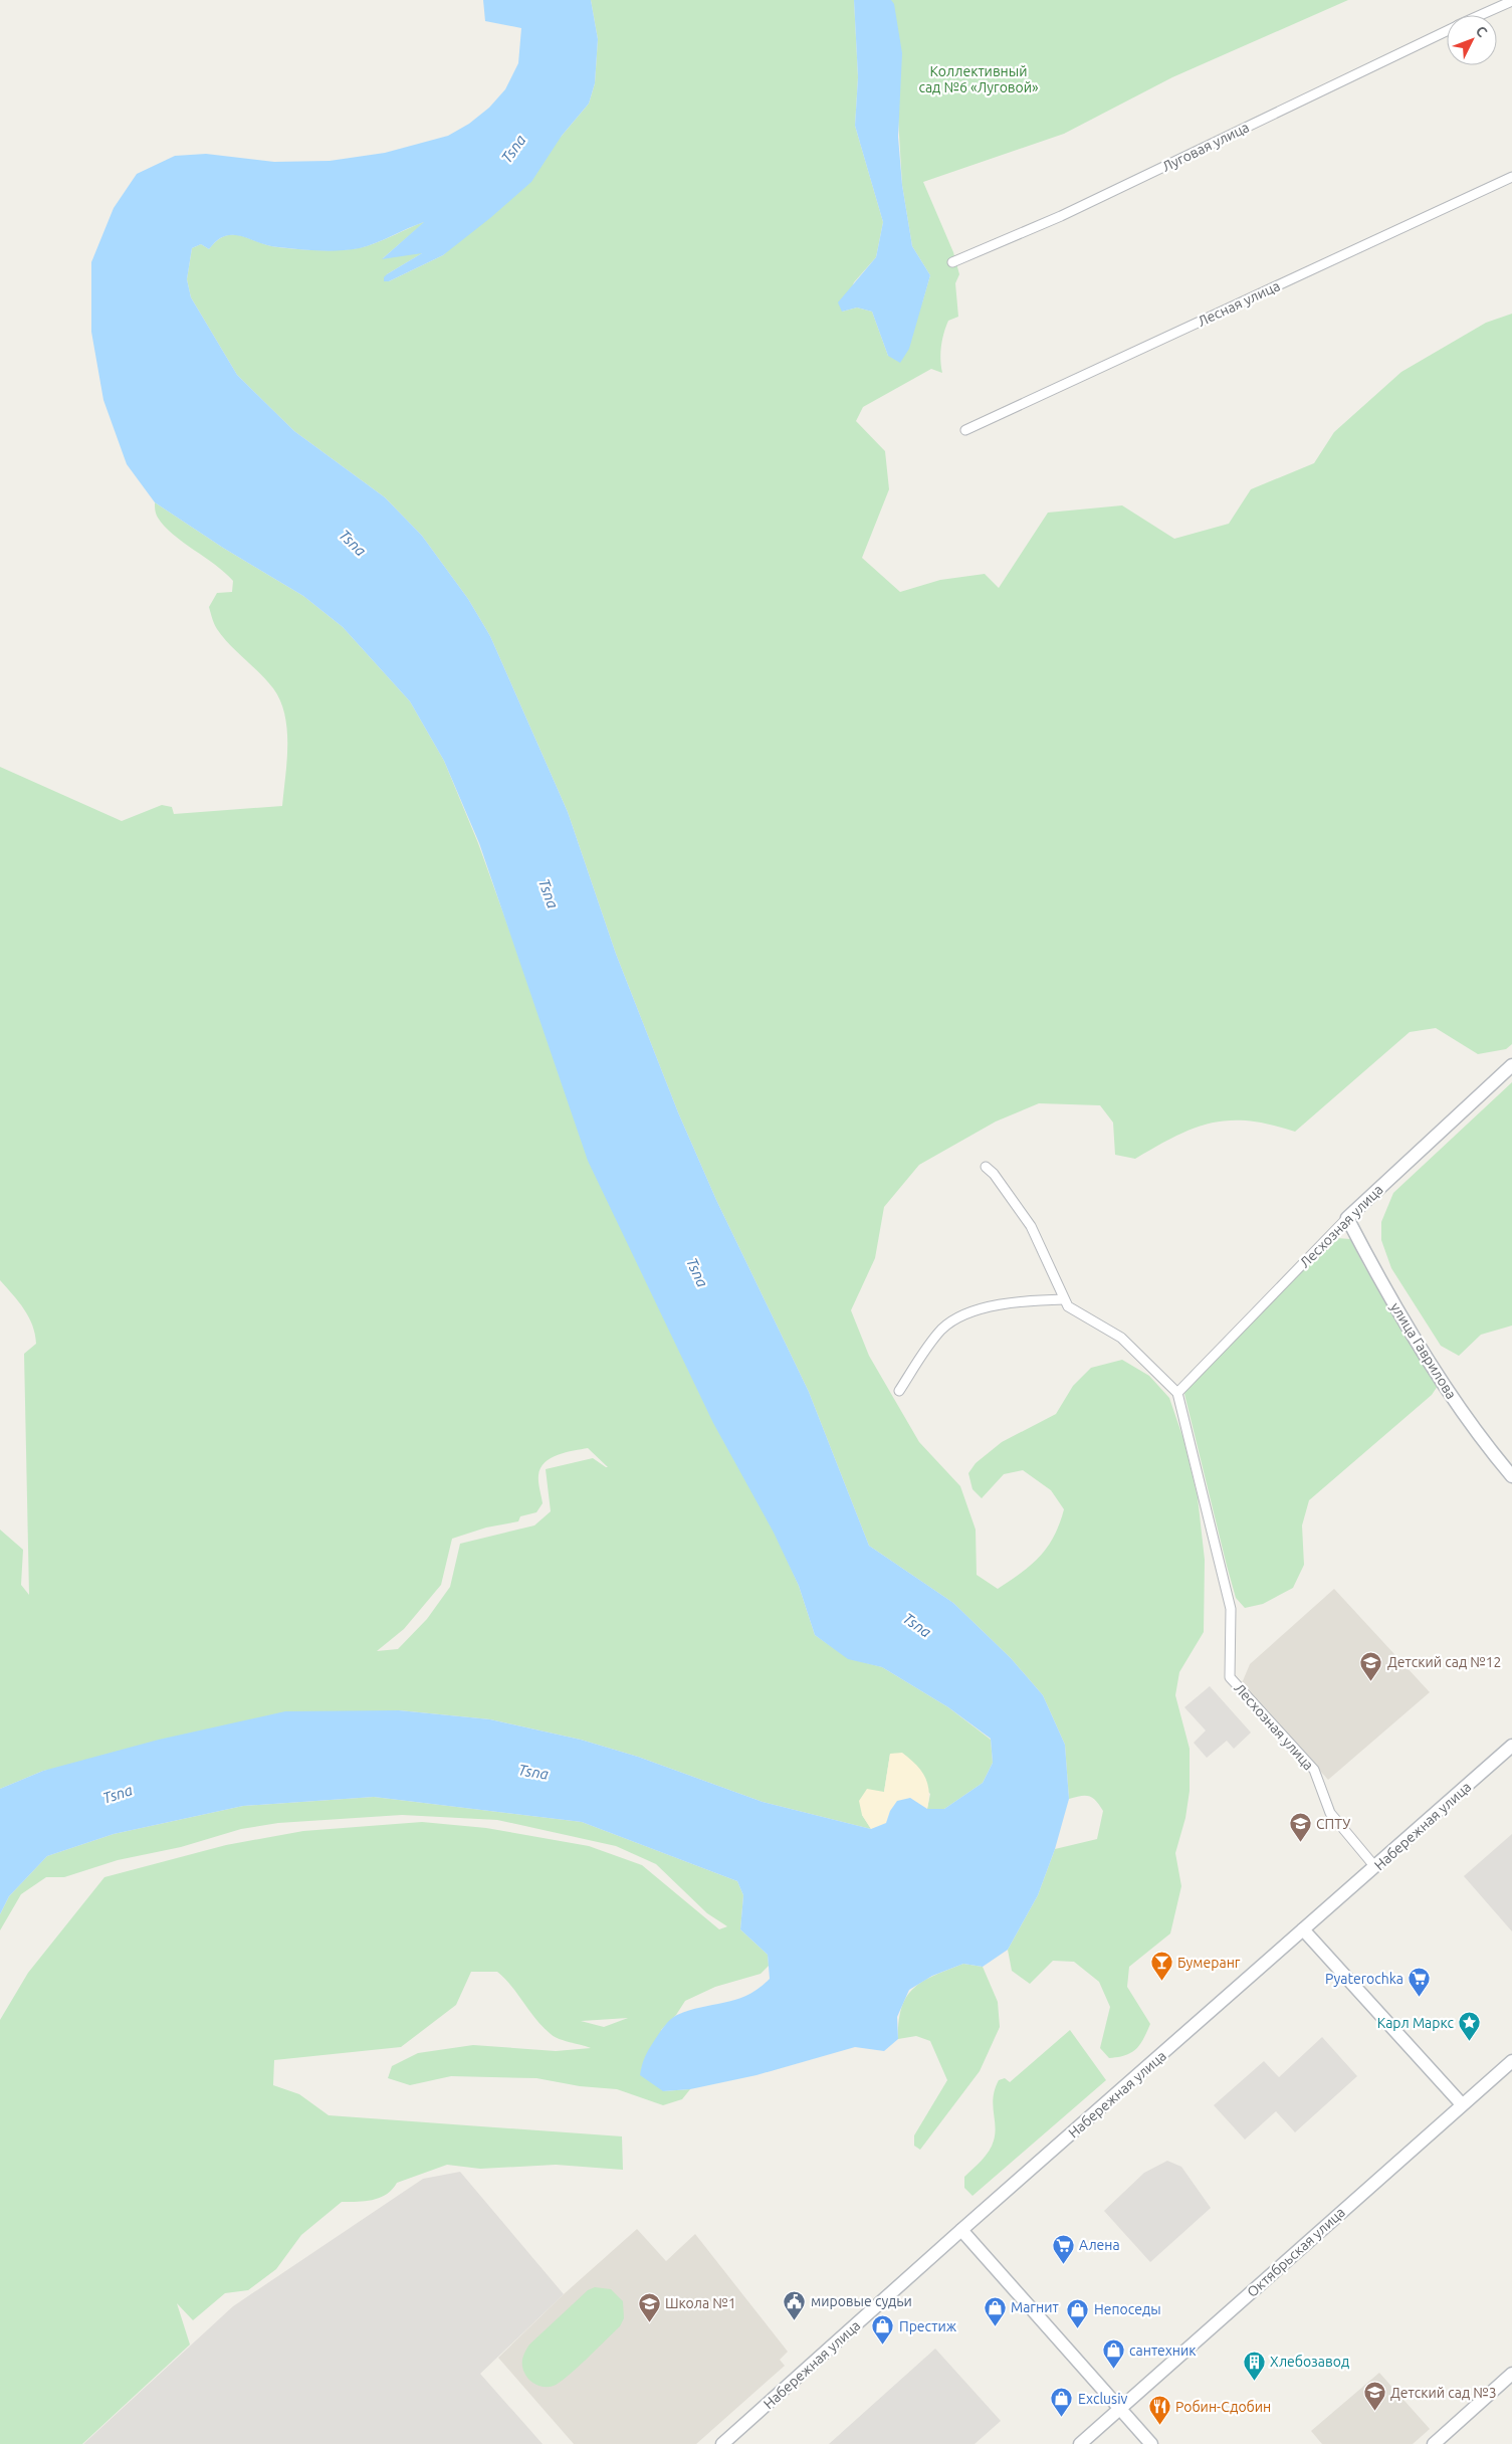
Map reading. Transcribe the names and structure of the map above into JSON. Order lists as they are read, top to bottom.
{
  "streets": {
    "street": [
      "Луговая улица",
      "Лесная улица",
      "Лесхозная улица",
      "улица Гаврилова",
      "Набережная улица",
      "Октябрьская улица"
    ]
  },
  "crossings": [
    ["Лесхозная улица", "улица Гаврилова"],
    ["Лесхозная улица", "Набережная улица"]
  ],
  "water": ["Tsna"],
  "parks": ["Коллективный сад №6 «Луговой»"],
  "places": {
    "school or university": [
      "Детский сад №12",
      "СПТУ",
      "Школа №1",
      "Детский сад №3"
    ],
    "bar": ["Бумеранг"],
    "supermarket": ["Pyaterochka", "Алена"],
    "place": ["Карл Маркс"],
    "public building": ["мировые судьи"],
    "shop": [
      "Магнит",
      "Непоседы",
      "Престиж",
      "сантехник",
      "Exclusiv"
    ],
    "building": ["Хлебозавод"],
    "restaurant": ["Робин-Сдобин"]
  },
  "north": "top right"
}
